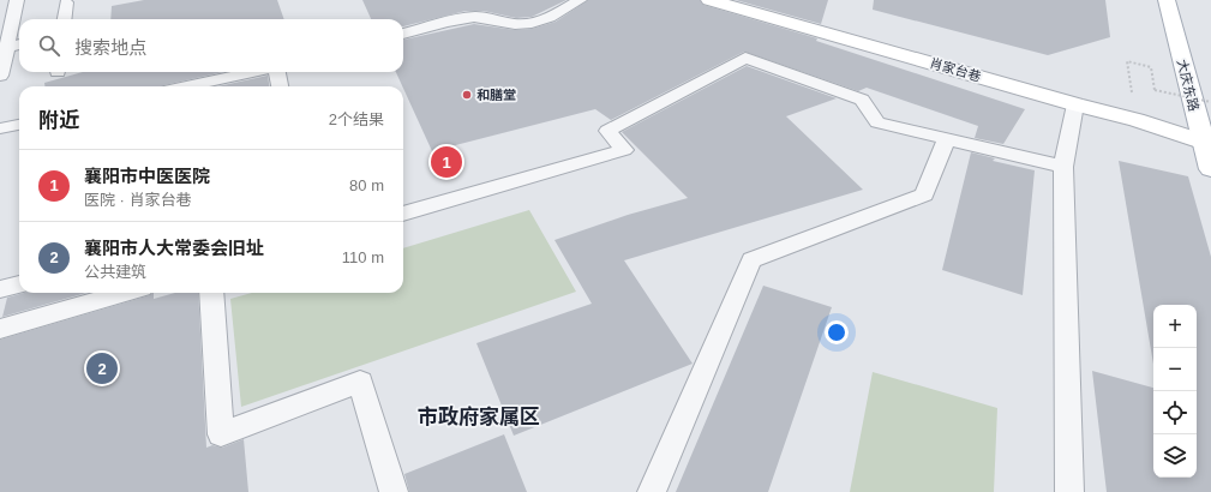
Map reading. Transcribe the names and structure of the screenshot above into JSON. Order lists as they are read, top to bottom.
{
  "streets": {
    "street": ["肖家台巷", "大庆东路"]
  },
  "crossings": [
    ["肖家台巷", "大庆东路"]
  ],
  "districts": ["市政府家属区"],
  "places": ["和膳堂"],
  "page": {
    "search": "搜索地点",
    "heading": ["附近", "2个结果"],
    "pins": ["1", "2"],
    "list": [
      {
        "mark": "1",
        "name": "襄阳市中医医院",
        "note": "医院 · 肖家台巷",
        "value": "80 m"
      },
      {
        "mark": "2",
        "name": "襄阳市人大常委会旧址",
        "note": "公共建筑",
        "value": "110 m"
      }
    ],
    "map_buttons": ["+", "−"]
  }
}
